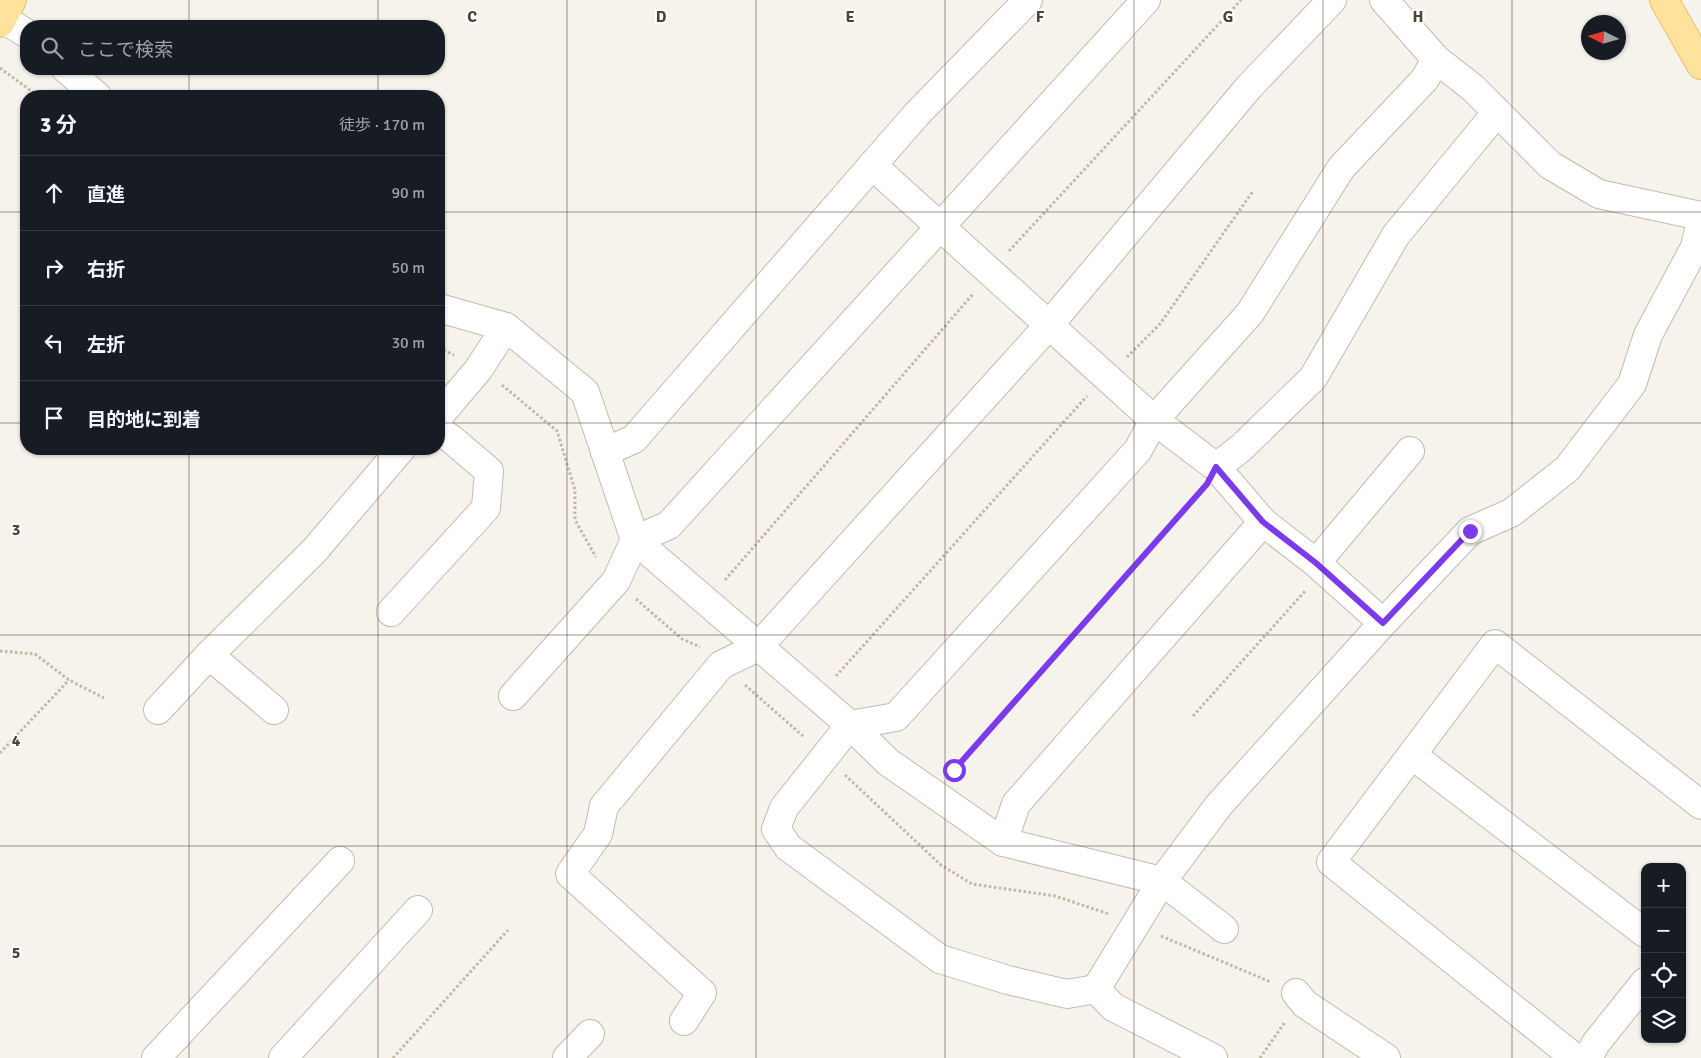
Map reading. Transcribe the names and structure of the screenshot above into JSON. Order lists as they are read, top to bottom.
{
  "north": "left",
  "page": {
    "search": "ここで検索",
    "heading": ["3 分", "徒歩 · 170 m"],
    "list": [
      ["直進", "90 m"],
      ["右折", "50 m"],
      ["左折", "30 m"],
      "目的地に到着"
    ],
    "map_buttons": ["+", "−"]
  },
  "grid": {
    "columns": [
      "C",
      "D",
      "E",
      "F",
      "G",
      "H"
    ],
    "rows": ["3", "4", "5"]
  }
}
